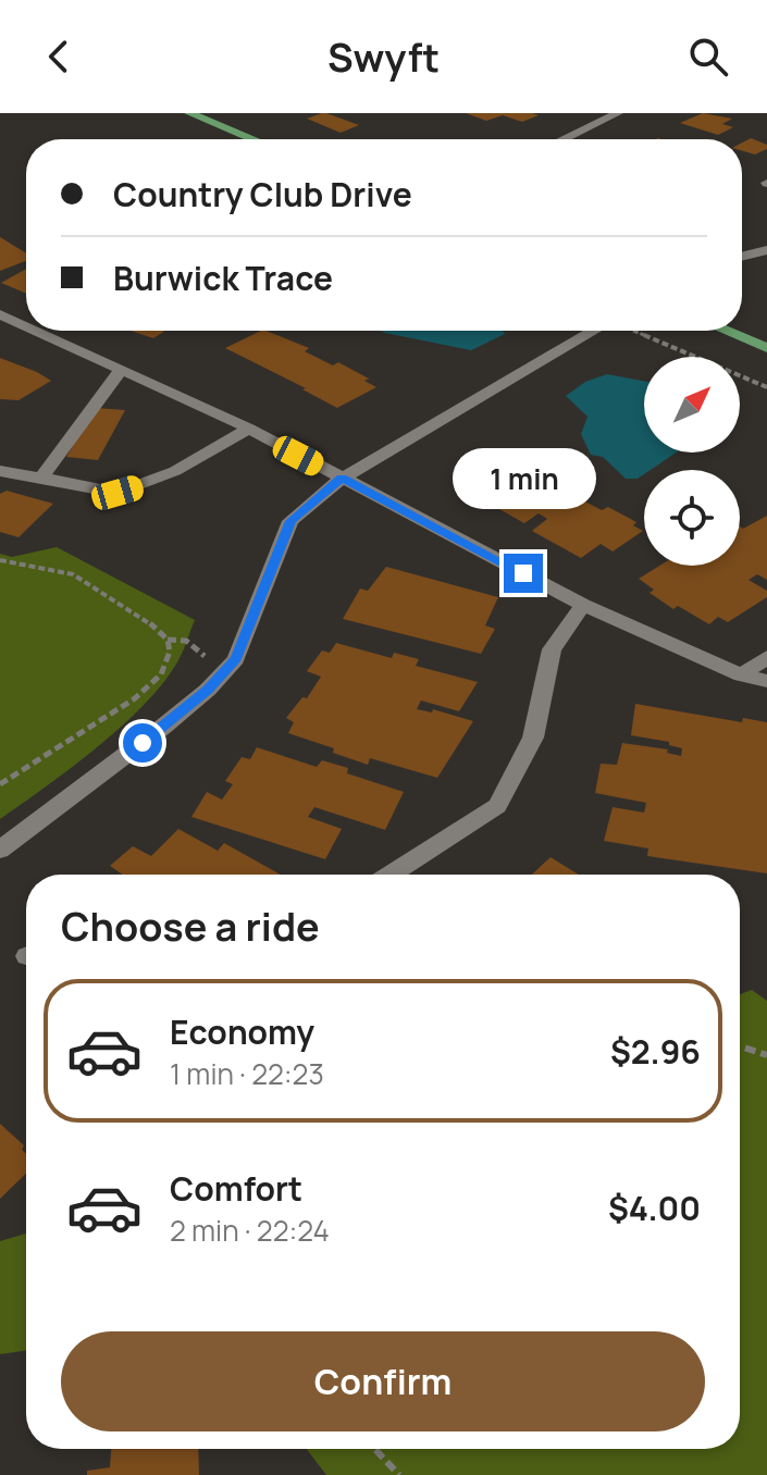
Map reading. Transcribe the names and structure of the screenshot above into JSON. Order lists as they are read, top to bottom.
{
  "north": "top right",
  "page": {
    "header": "Swyft",
    "banner": ["Country Club Drive", "Burwick Trace"],
    "bubble": "1 min",
    "heading": "Choose a ride",
    "list": [
      {
        "name": "Economy",
        "note": "1 min · 22:23",
        "value": "$2.96"
      },
      {
        "name": "Comfort",
        "note": "2 min · 22:24",
        "value": "$4.00"
      }
    ],
    "buttons": "Confirm"
  }
}
